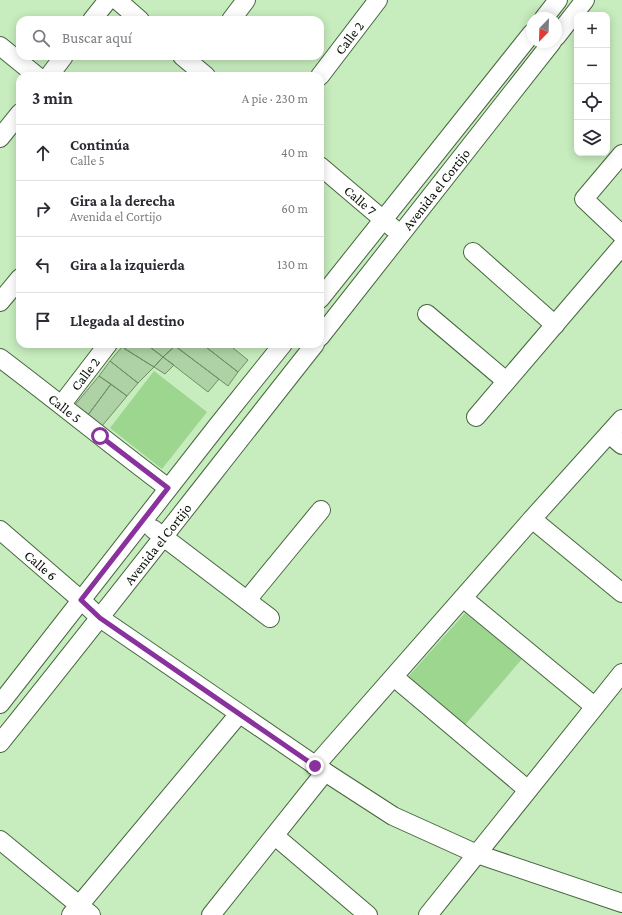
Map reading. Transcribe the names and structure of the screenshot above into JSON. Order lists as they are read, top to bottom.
{
  "streets": {
    "street": [
      "Calle 2",
      "Avenida el Cortijo",
      "Calle 7",
      "Calle 5",
      "Calle 6"
    ]
  },
  "crossings": [
    ["Calle 2", "Calle 5"],
    ["Avenida el Cortijo", "Calle 7"],
    ["Avenida el Cortijo", "Calle 5"],
    ["Avenida el Cortijo", "Calle 6"]
  ],
  "north": "bottom left",
  "page": {
    "map_buttons": ["+", "−"],
    "search": "Buscar aquí",
    "heading": ["3 min", "A pie · 230 m"],
    "list": [
      ["Continúa", "Calle 5", "40 m"],
      ["Gira a la derecha", "Avenida el Cortijo", "60 m"],
      ["Gira a la izquierda", "130 m"],
      "Llegada al destino"
    ]
  }
}
